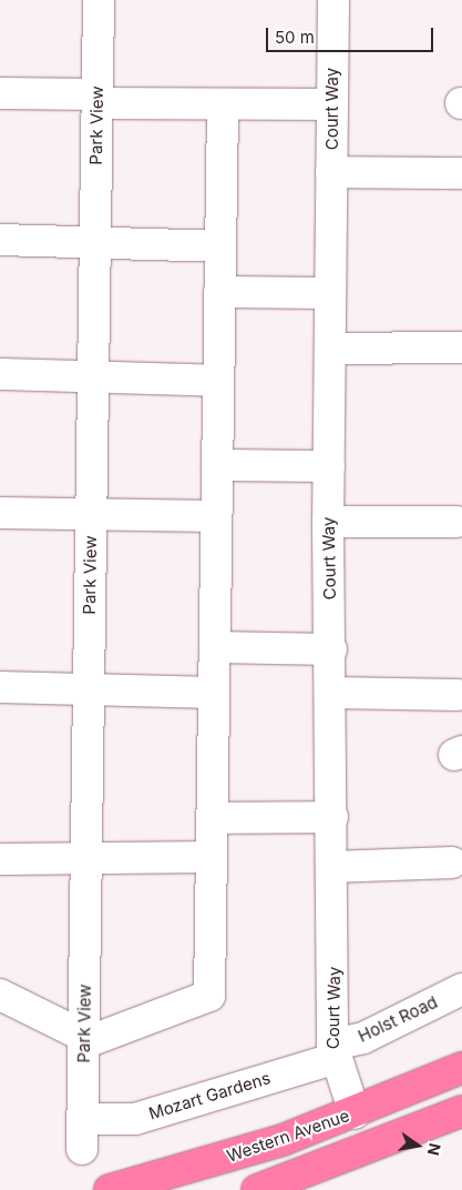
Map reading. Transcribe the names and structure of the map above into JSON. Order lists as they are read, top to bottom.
{
  "streets": {
    "highway": ["Western Avenue"],
    "street": [
      "Court Way",
      "Park View",
      "Holst Road",
      "Mozart Gardens"
    ]
  },
  "crossings": [
    ["Court Way", "Holst Road"],
    ["Court Way", "Mozart Gardens"],
    ["Court Way", "Western Avenue"],
    ["Park View", "Mozart Gardens"],
    ["Holst Road", "Mozart Gardens"]
  ],
  "scale_bar": "50 m",
  "north": "right"
}
